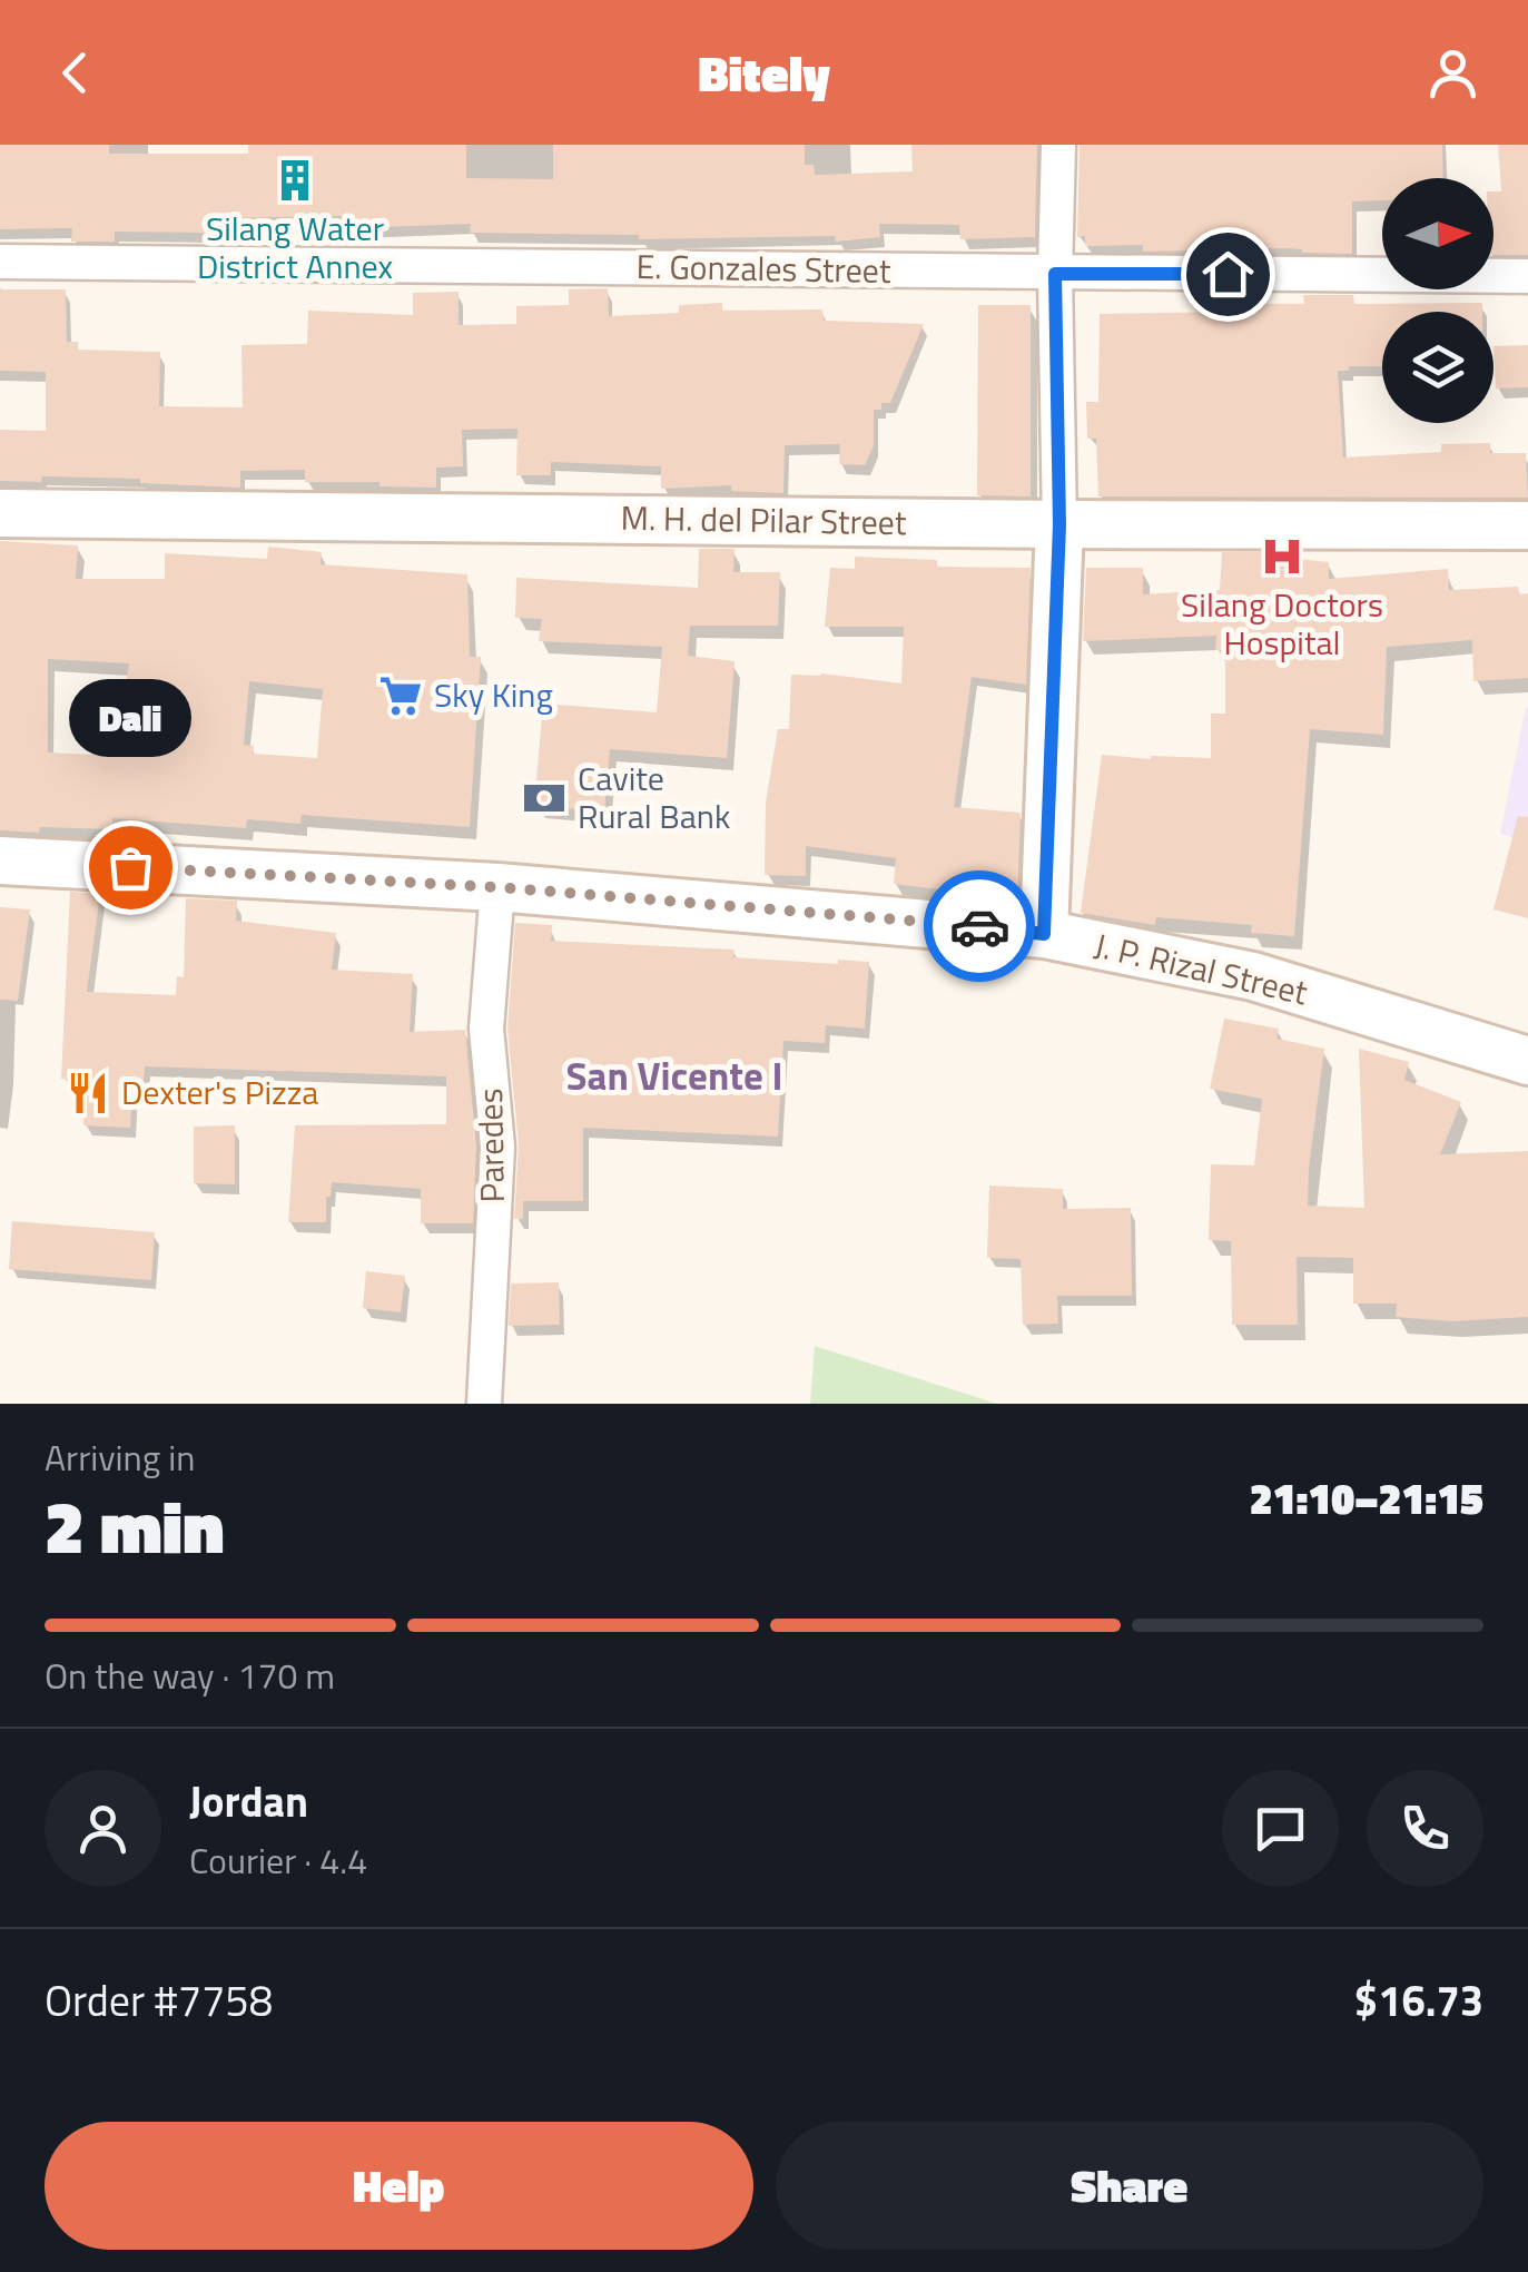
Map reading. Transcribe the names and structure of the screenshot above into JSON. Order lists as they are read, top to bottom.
{
  "streets": {
    "main road": ["M. H. del Pilar Street", "J. P. Rizal Street"],
    "street": ["E. Gonzales Street", "Paredes"]
  },
  "crossings": [
    ["J. P. Rizal Street", "Paredes"]
  ],
  "districts": ["San Vicente I"],
  "places": {
    "building": ["Silang Water District Annex"],
    "hospital": ["Silang Doctors Hospital"],
    "supermarket": ["Sky King"],
    "bank": ["Cavite Rural Bank"],
    "other": ["Dali"],
    "restaurant": ["Dexter's Pizza"]
  },
  "north": "right",
  "page": {
    "header": "Bitely",
    "bubble": "Dali",
    "heading": ["2 min", "Arriving in", "21:10–21:15"],
    "panel": [
      "Jordan",
      "Courier · 4.4",
      "Order #7758",
      "$16.73"
    ],
    "bar": "On the way · 170 m",
    "buttons": ["Help", "Share"]
  }
}
